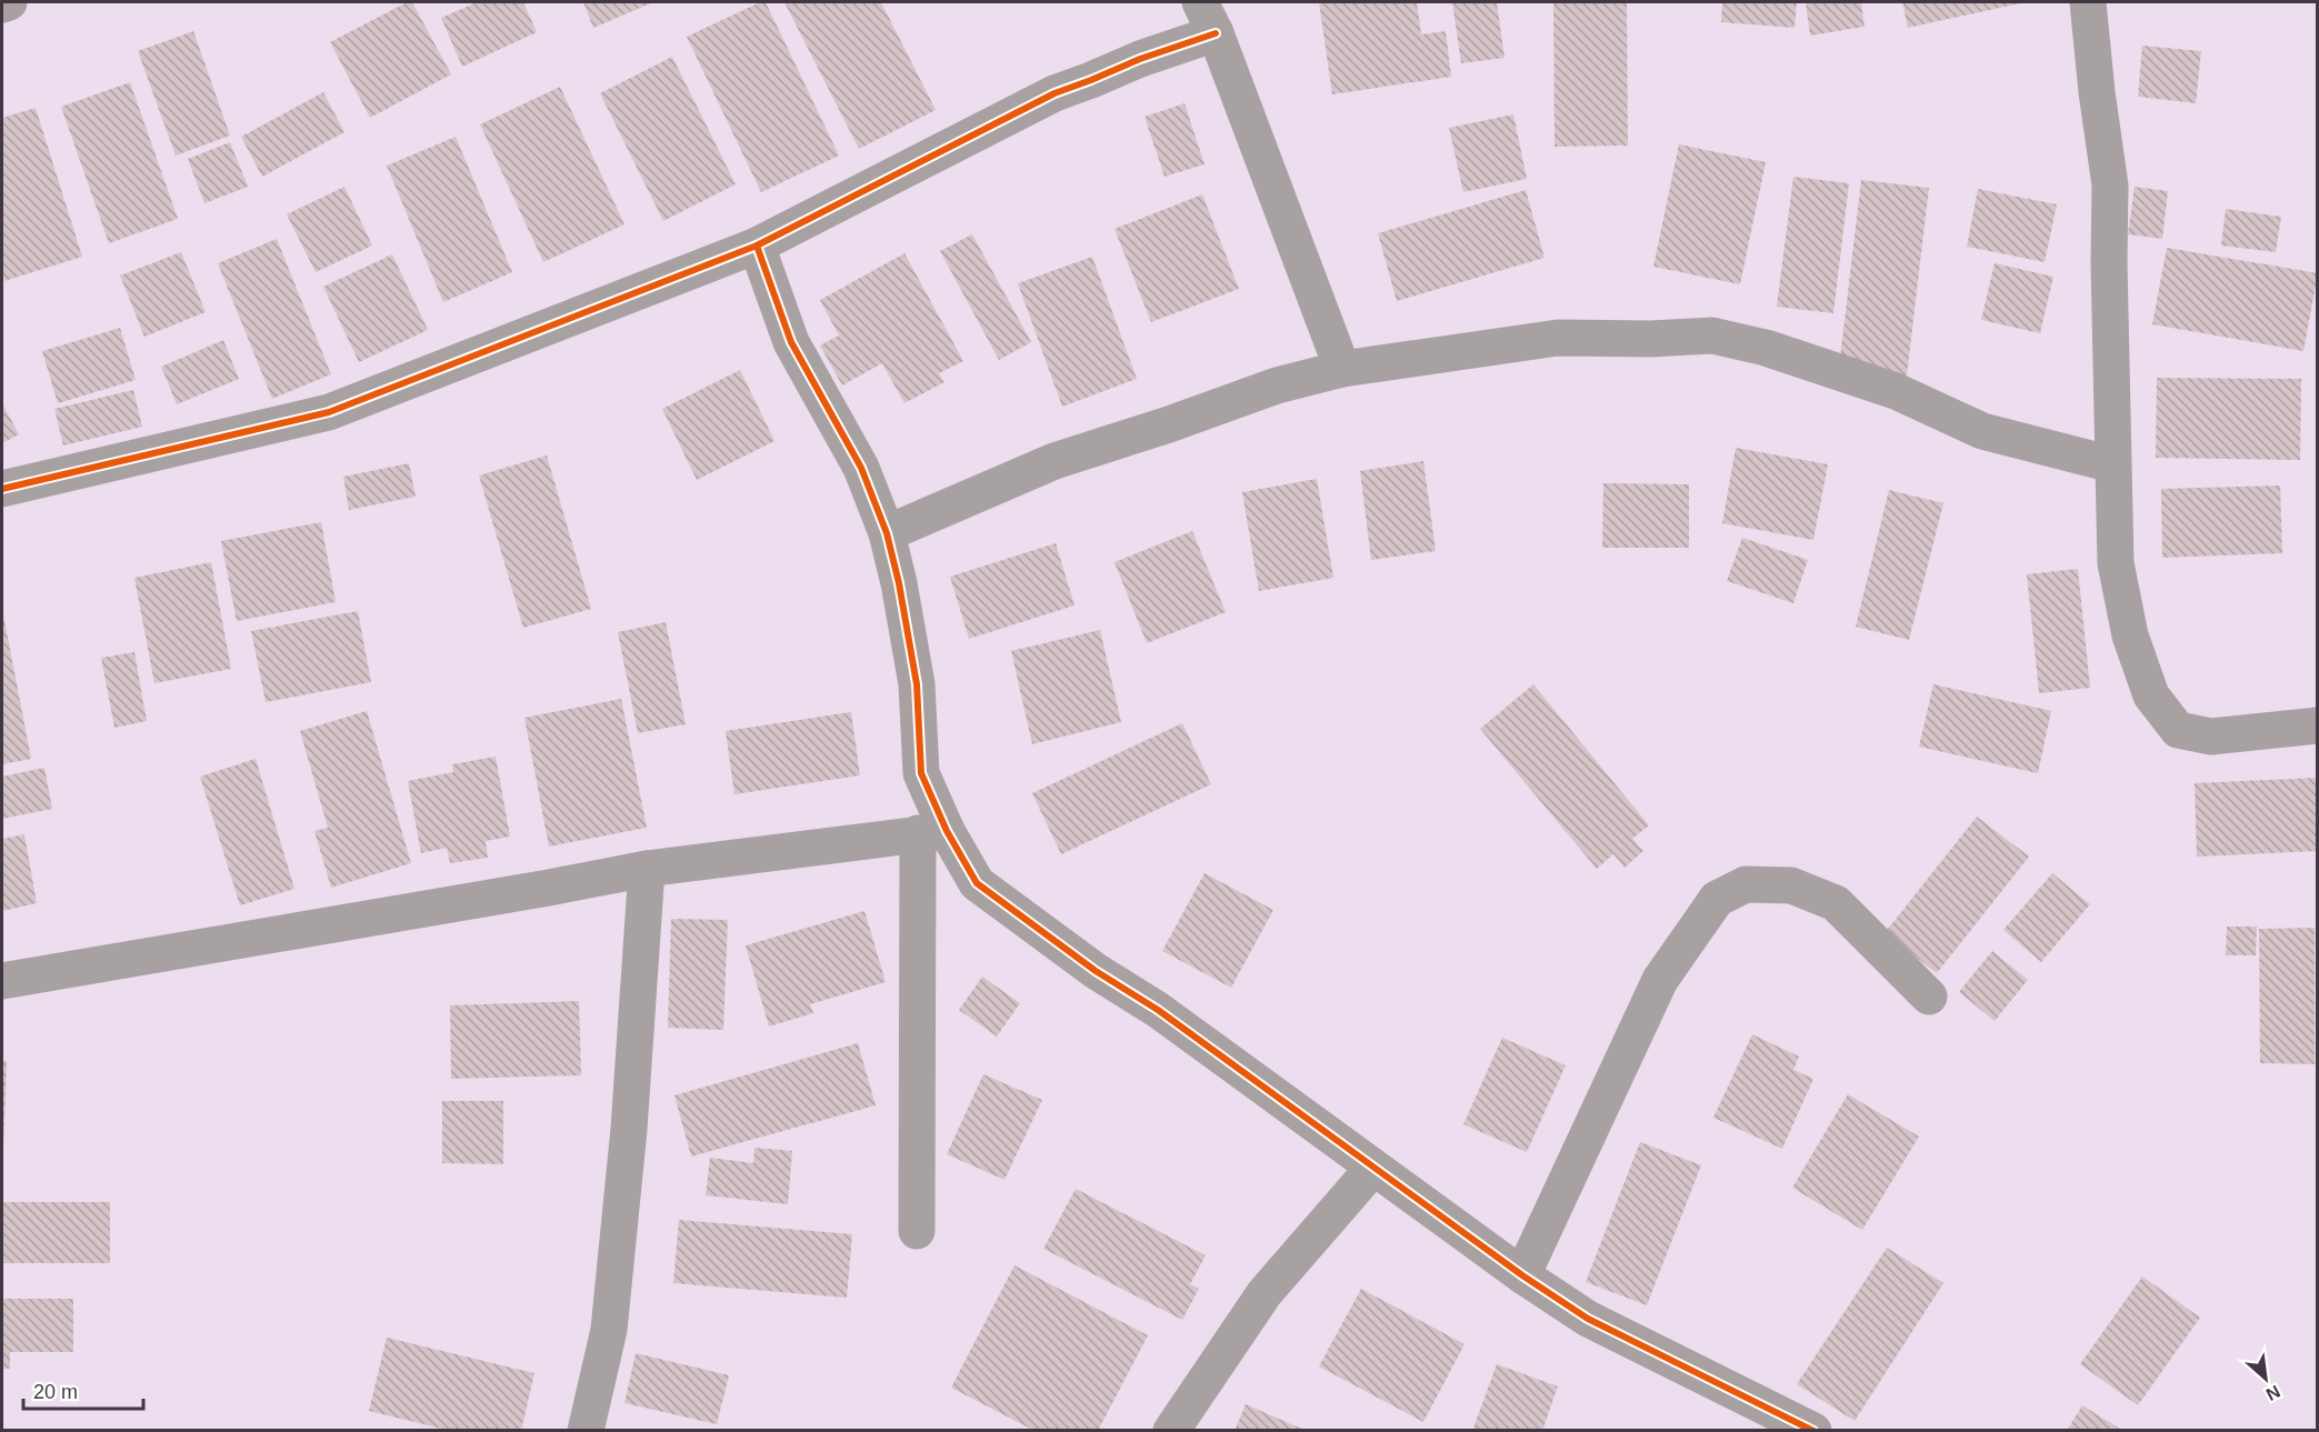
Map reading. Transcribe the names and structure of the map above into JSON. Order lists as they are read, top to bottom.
{
  "scale_bar": "20 m",
  "north": "bottom right"
}
